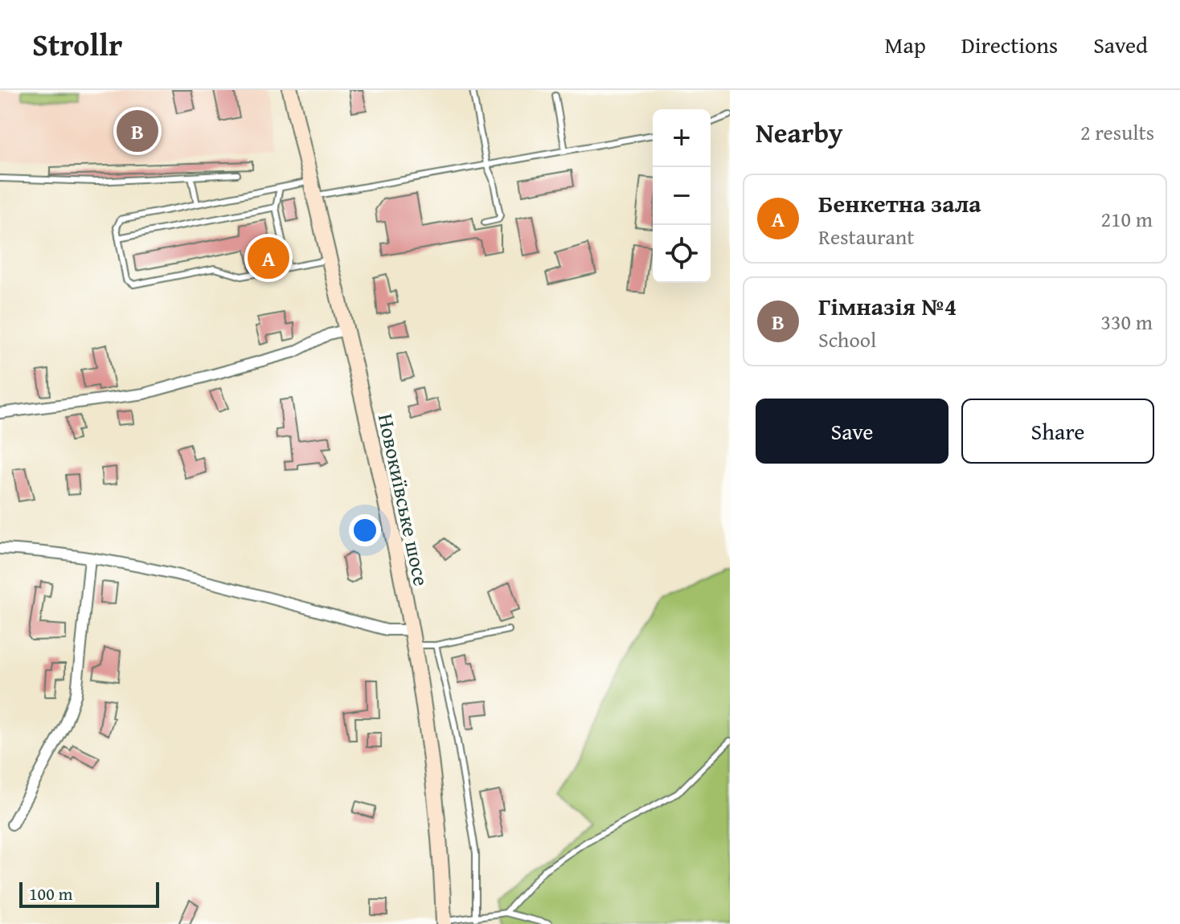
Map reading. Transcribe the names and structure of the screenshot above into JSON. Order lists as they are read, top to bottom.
{
  "streets": {
    "main road": ["Новокиївське шосе"]
  },
  "scale_bar": "100 m",
  "page": {
    "header": "Strollr",
    "nav": ["Map", "Directions", "Saved"],
    "heading": ["Nearby", "2 results"],
    "pins": ["B", "A"],
    "map_buttons": ["+", "−"],
    "list": [
      {
        "mark": "A",
        "name": "Бенкетна зала",
        "note": "Restaurant",
        "value": "210 m"
      },
      {
        "mark": "B",
        "name": "Гімназія №4",
        "note": "School",
        "value": "330 m"
      }
    ],
    "buttons": ["Save", "Share"],
    "scale": "100 m"
  }
}
